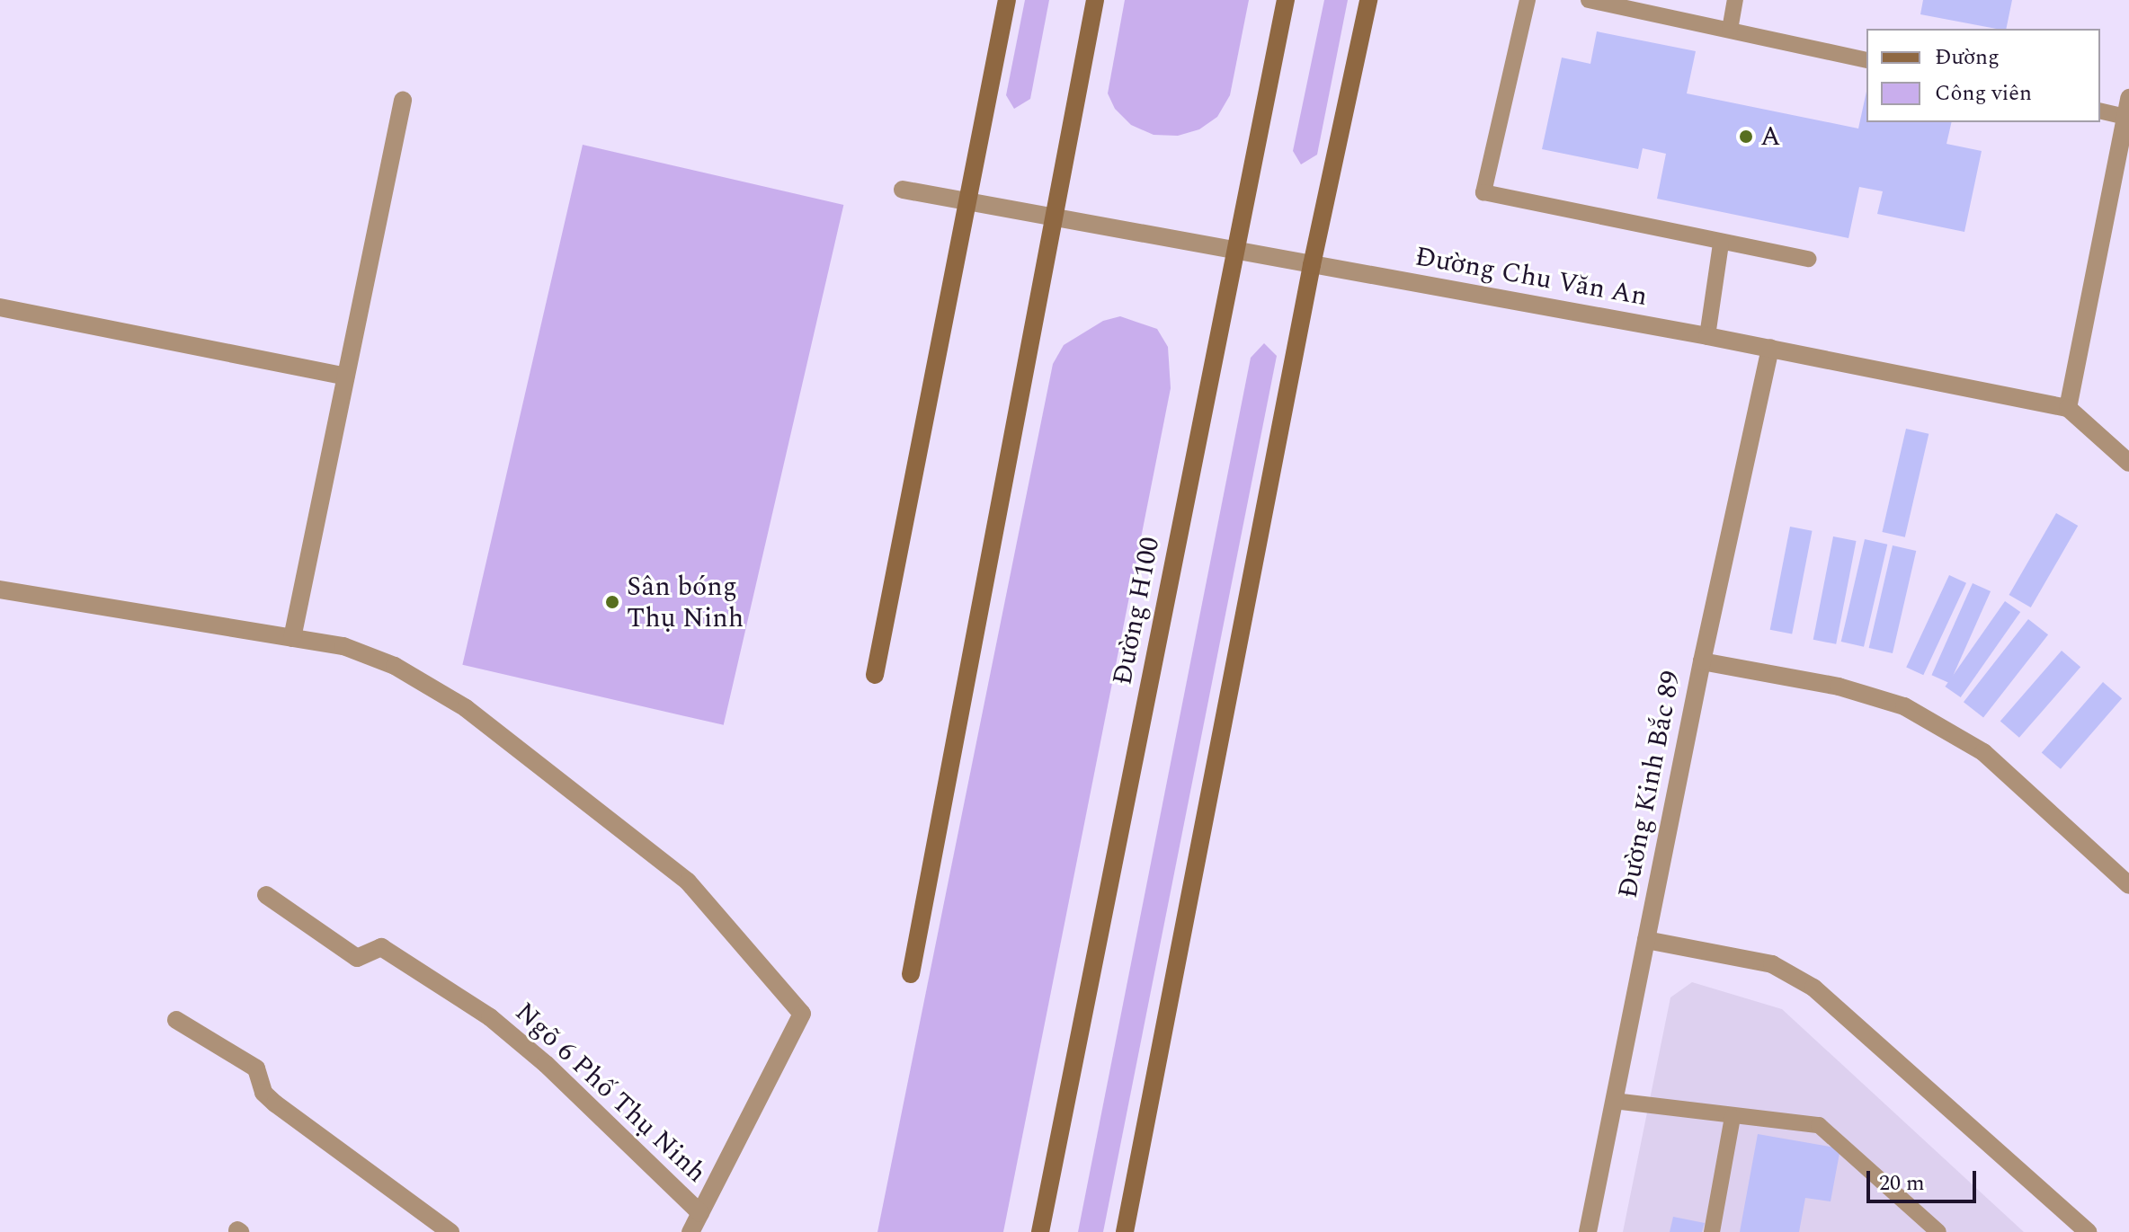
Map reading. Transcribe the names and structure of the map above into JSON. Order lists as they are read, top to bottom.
{
  "streets": {
    "main road": ["Đường H100"],
    "street": ["Đường Chu Văn An", "Đường Kinh Bắc 89", "Ngõ 6 Phố Thụ Ninh"]
  },
  "crossings": [
    ["Đường Chu Văn An", "Đường H100"],
    ["Đường Chu Văn An", "Đường Kinh Bắc 89"]
  ],
  "places": ["A", "Sân bóng Thụ Ninh"],
  "legend": ["Đường", "Công viên"],
  "scale_bar": "20 m"
}
